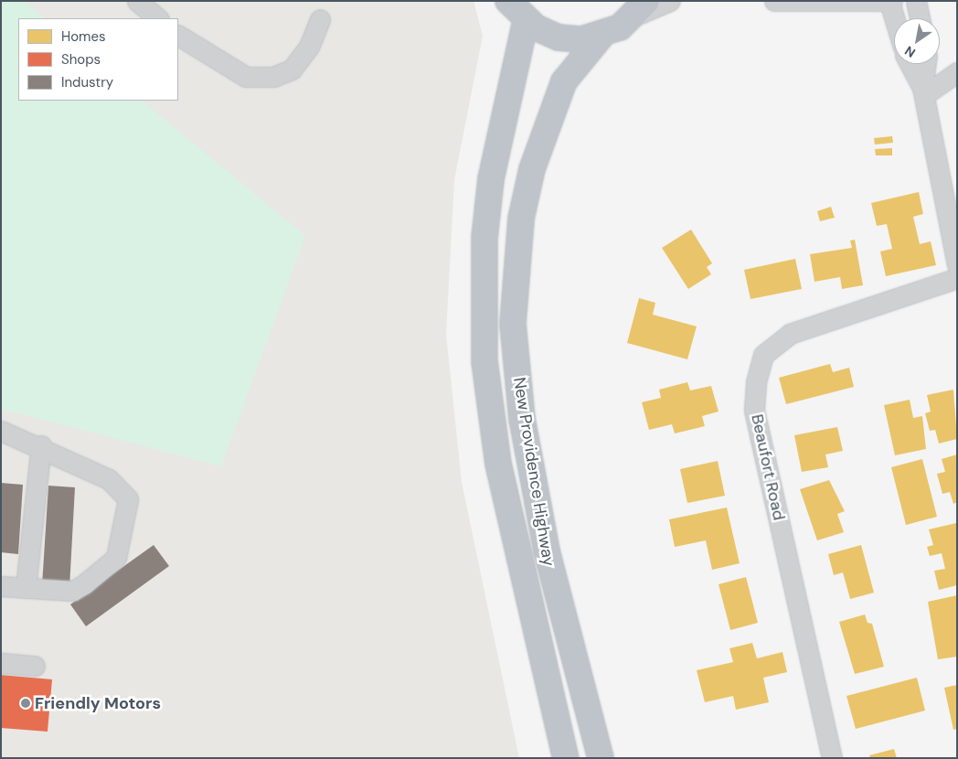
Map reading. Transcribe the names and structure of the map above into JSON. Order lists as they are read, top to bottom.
{
  "streets": {
    "highway": ["New Providence Highway"],
    "street": ["Beaufort Road"]
  },
  "places": ["Friendly Motors"],
  "legend": ["Homes", "Shops", "Industry"],
  "north": "bottom left"
}
